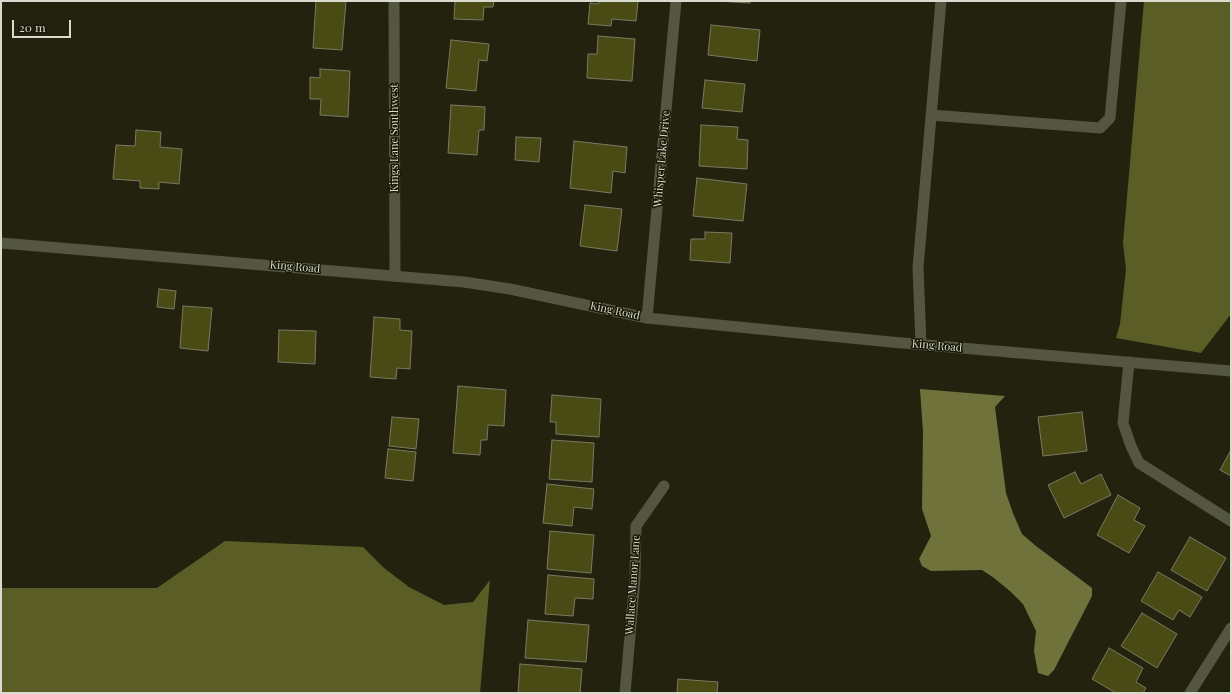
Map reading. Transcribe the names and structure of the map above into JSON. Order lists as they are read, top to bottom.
{
  "streets": {
    "street": [
      "Kings Lane Southwest",
      "Whisper Lake Drive",
      "King Road",
      "Wallace Manor Lane"
    ]
  },
  "crossings": [
    ["Kings Lane Southwest", "King Road"],
    ["Whisper Lake Drive", "King Road"]
  ],
  "scale_bar": "20 m"
}
